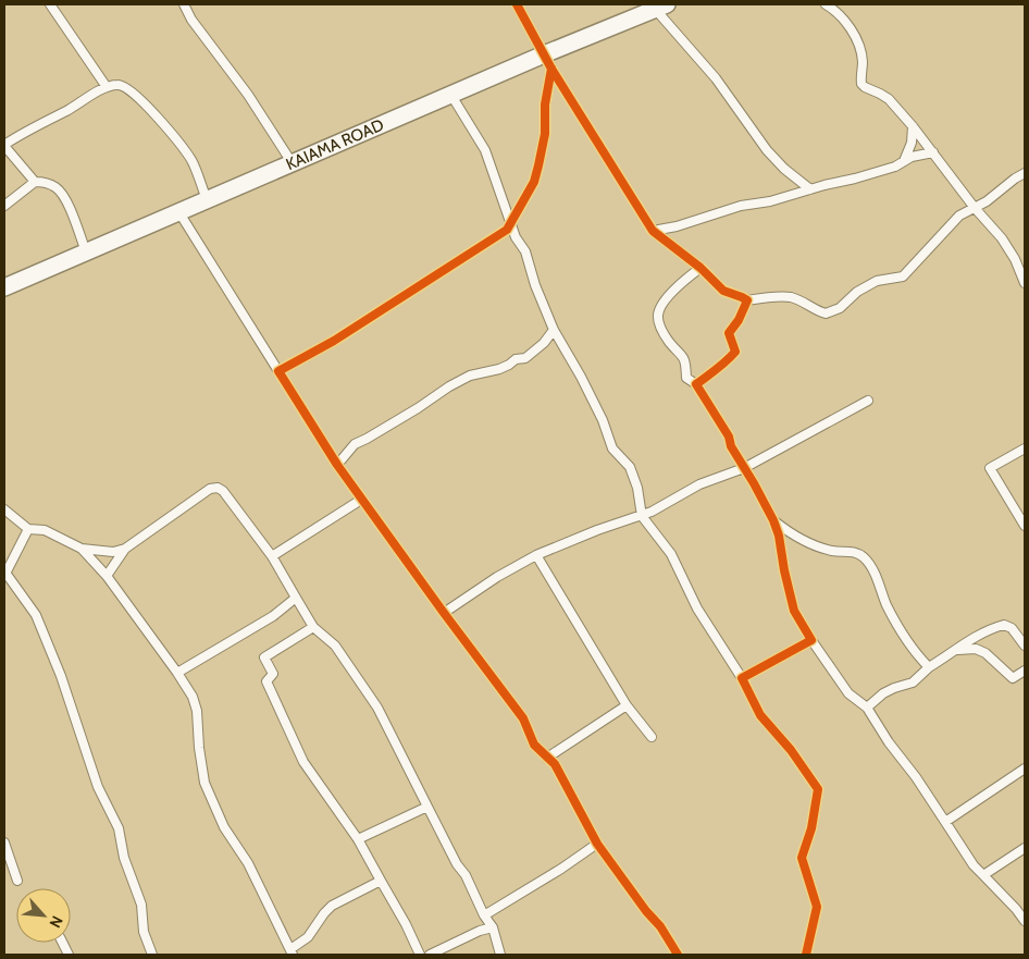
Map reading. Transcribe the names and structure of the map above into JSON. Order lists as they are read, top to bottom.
{
  "streets": {
    "highway": ["KAIAMA ROAD"]
  },
  "north": "bottom right"
}
